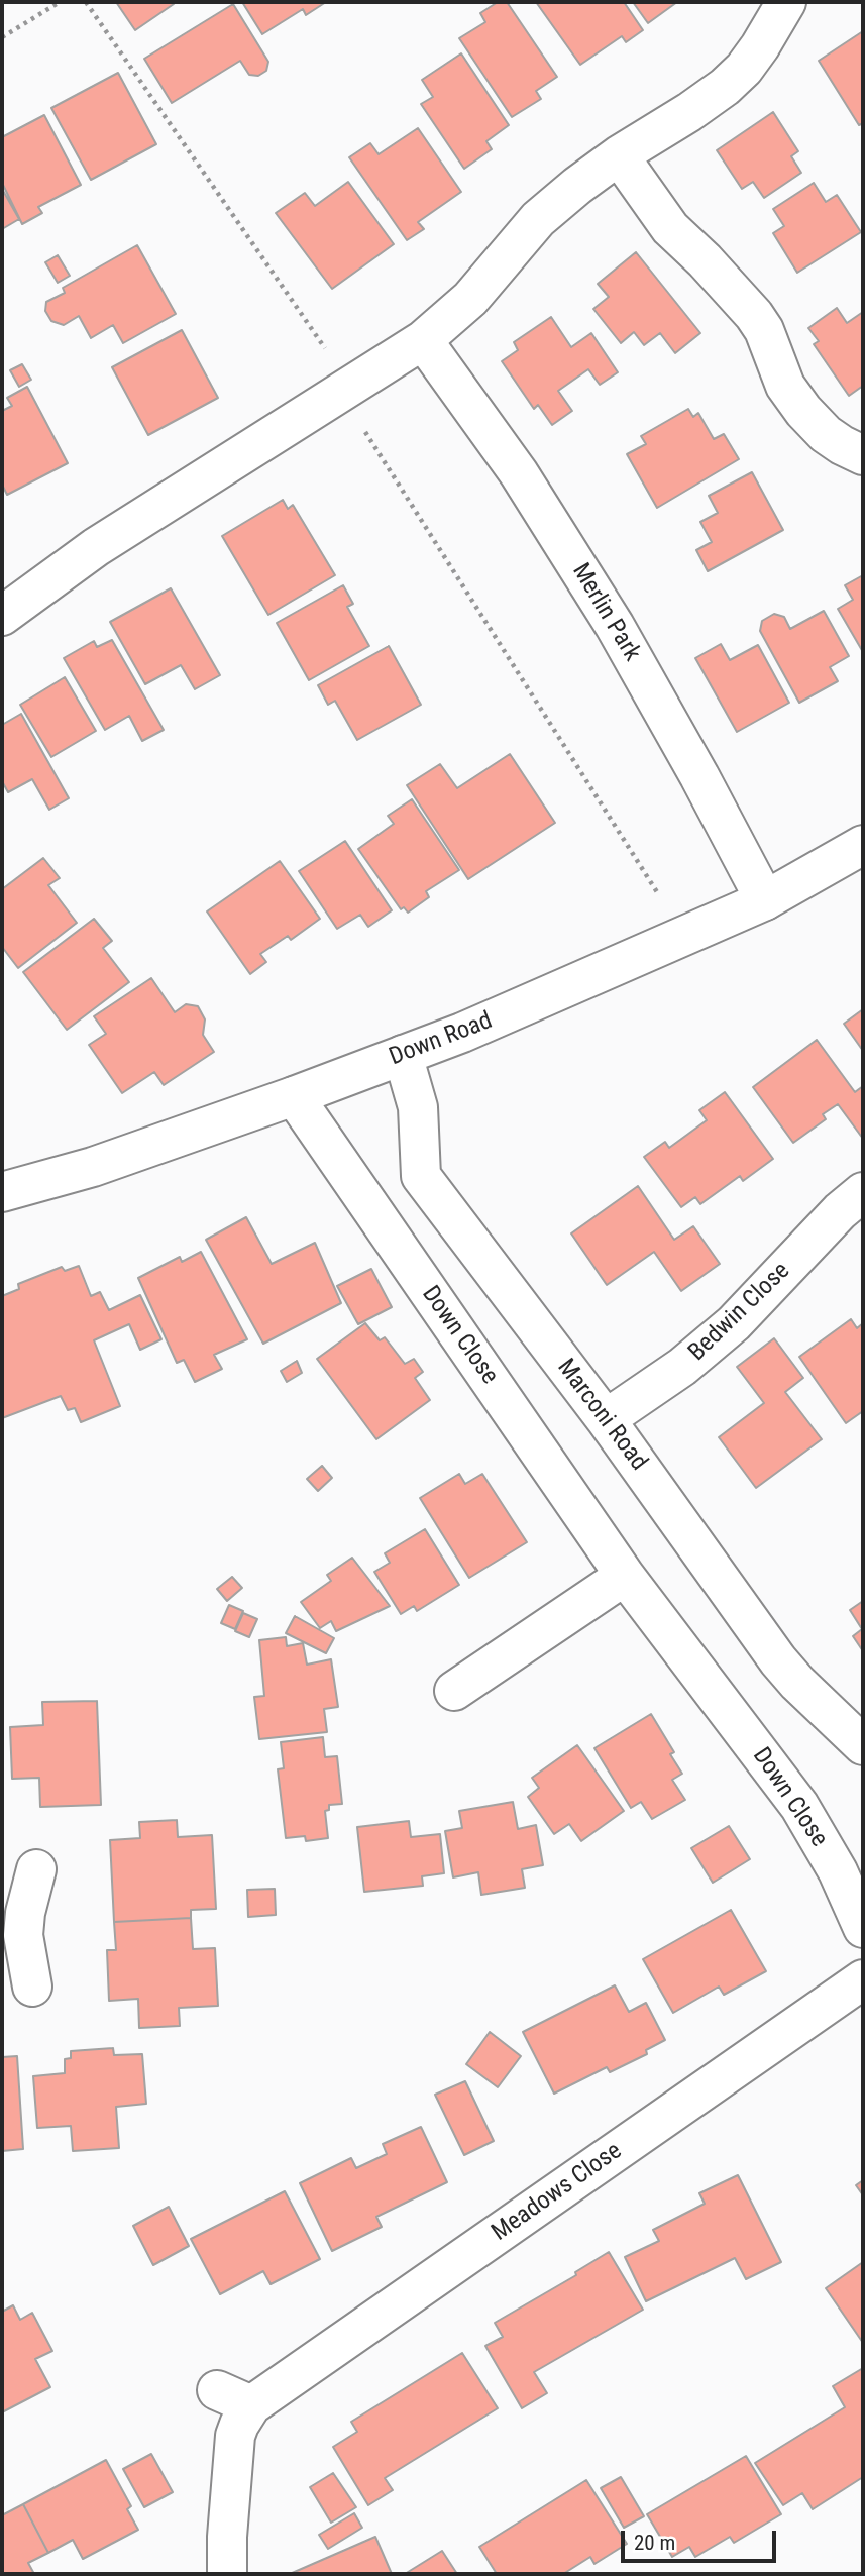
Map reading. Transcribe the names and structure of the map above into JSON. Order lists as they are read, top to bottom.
{
  "streets": {
    "street": [
      "Merlin Park",
      "Down Road",
      "Bedwin Close",
      "Down Close",
      "Marconi Road",
      "Meadows Close"
    ]
  },
  "crossings": [
    ["Merlin Park", "Down Road"],
    ["Down Road", "Down Close"],
    ["Down Road", "Marconi Road"],
    ["Bedwin Close", "Marconi Road"]
  ],
  "scale_bar": "20 m"
}
